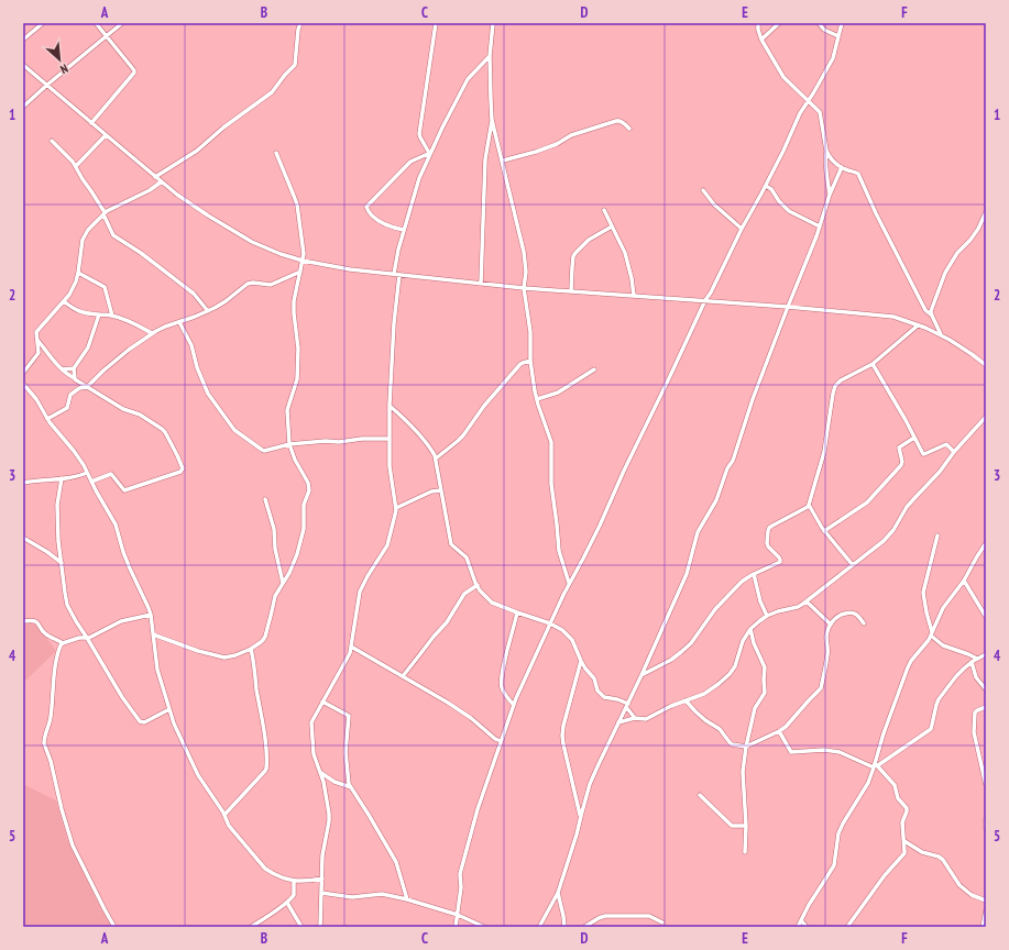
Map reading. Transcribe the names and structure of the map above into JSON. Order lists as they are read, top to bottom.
{
  "north": "bottom right",
  "grid": {
    "columns": [
      "A",
      "B",
      "C",
      "D",
      "E",
      "F"
    ],
    "rows": [
      "1",
      "2",
      "3",
      "4",
      "5"
    ]
  }
}
